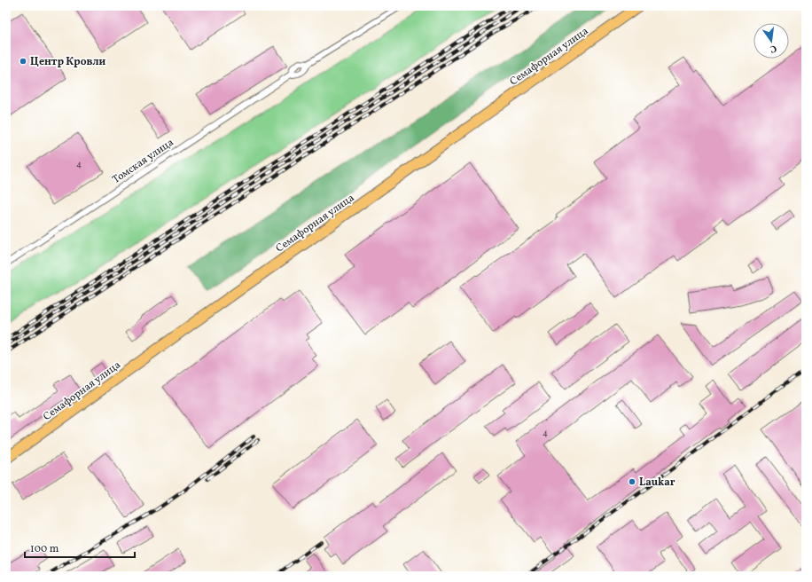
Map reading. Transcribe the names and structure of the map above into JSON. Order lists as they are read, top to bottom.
{
  "streets": {
    "highway": ["Семафорная улица"],
    "street": ["Томская улица"]
  },
  "places": ["Центр Кровли", "Laukar"],
  "house_numbers": ["4", "4"],
  "scale_bar": "100 m",
  "north": "bottom"
}
